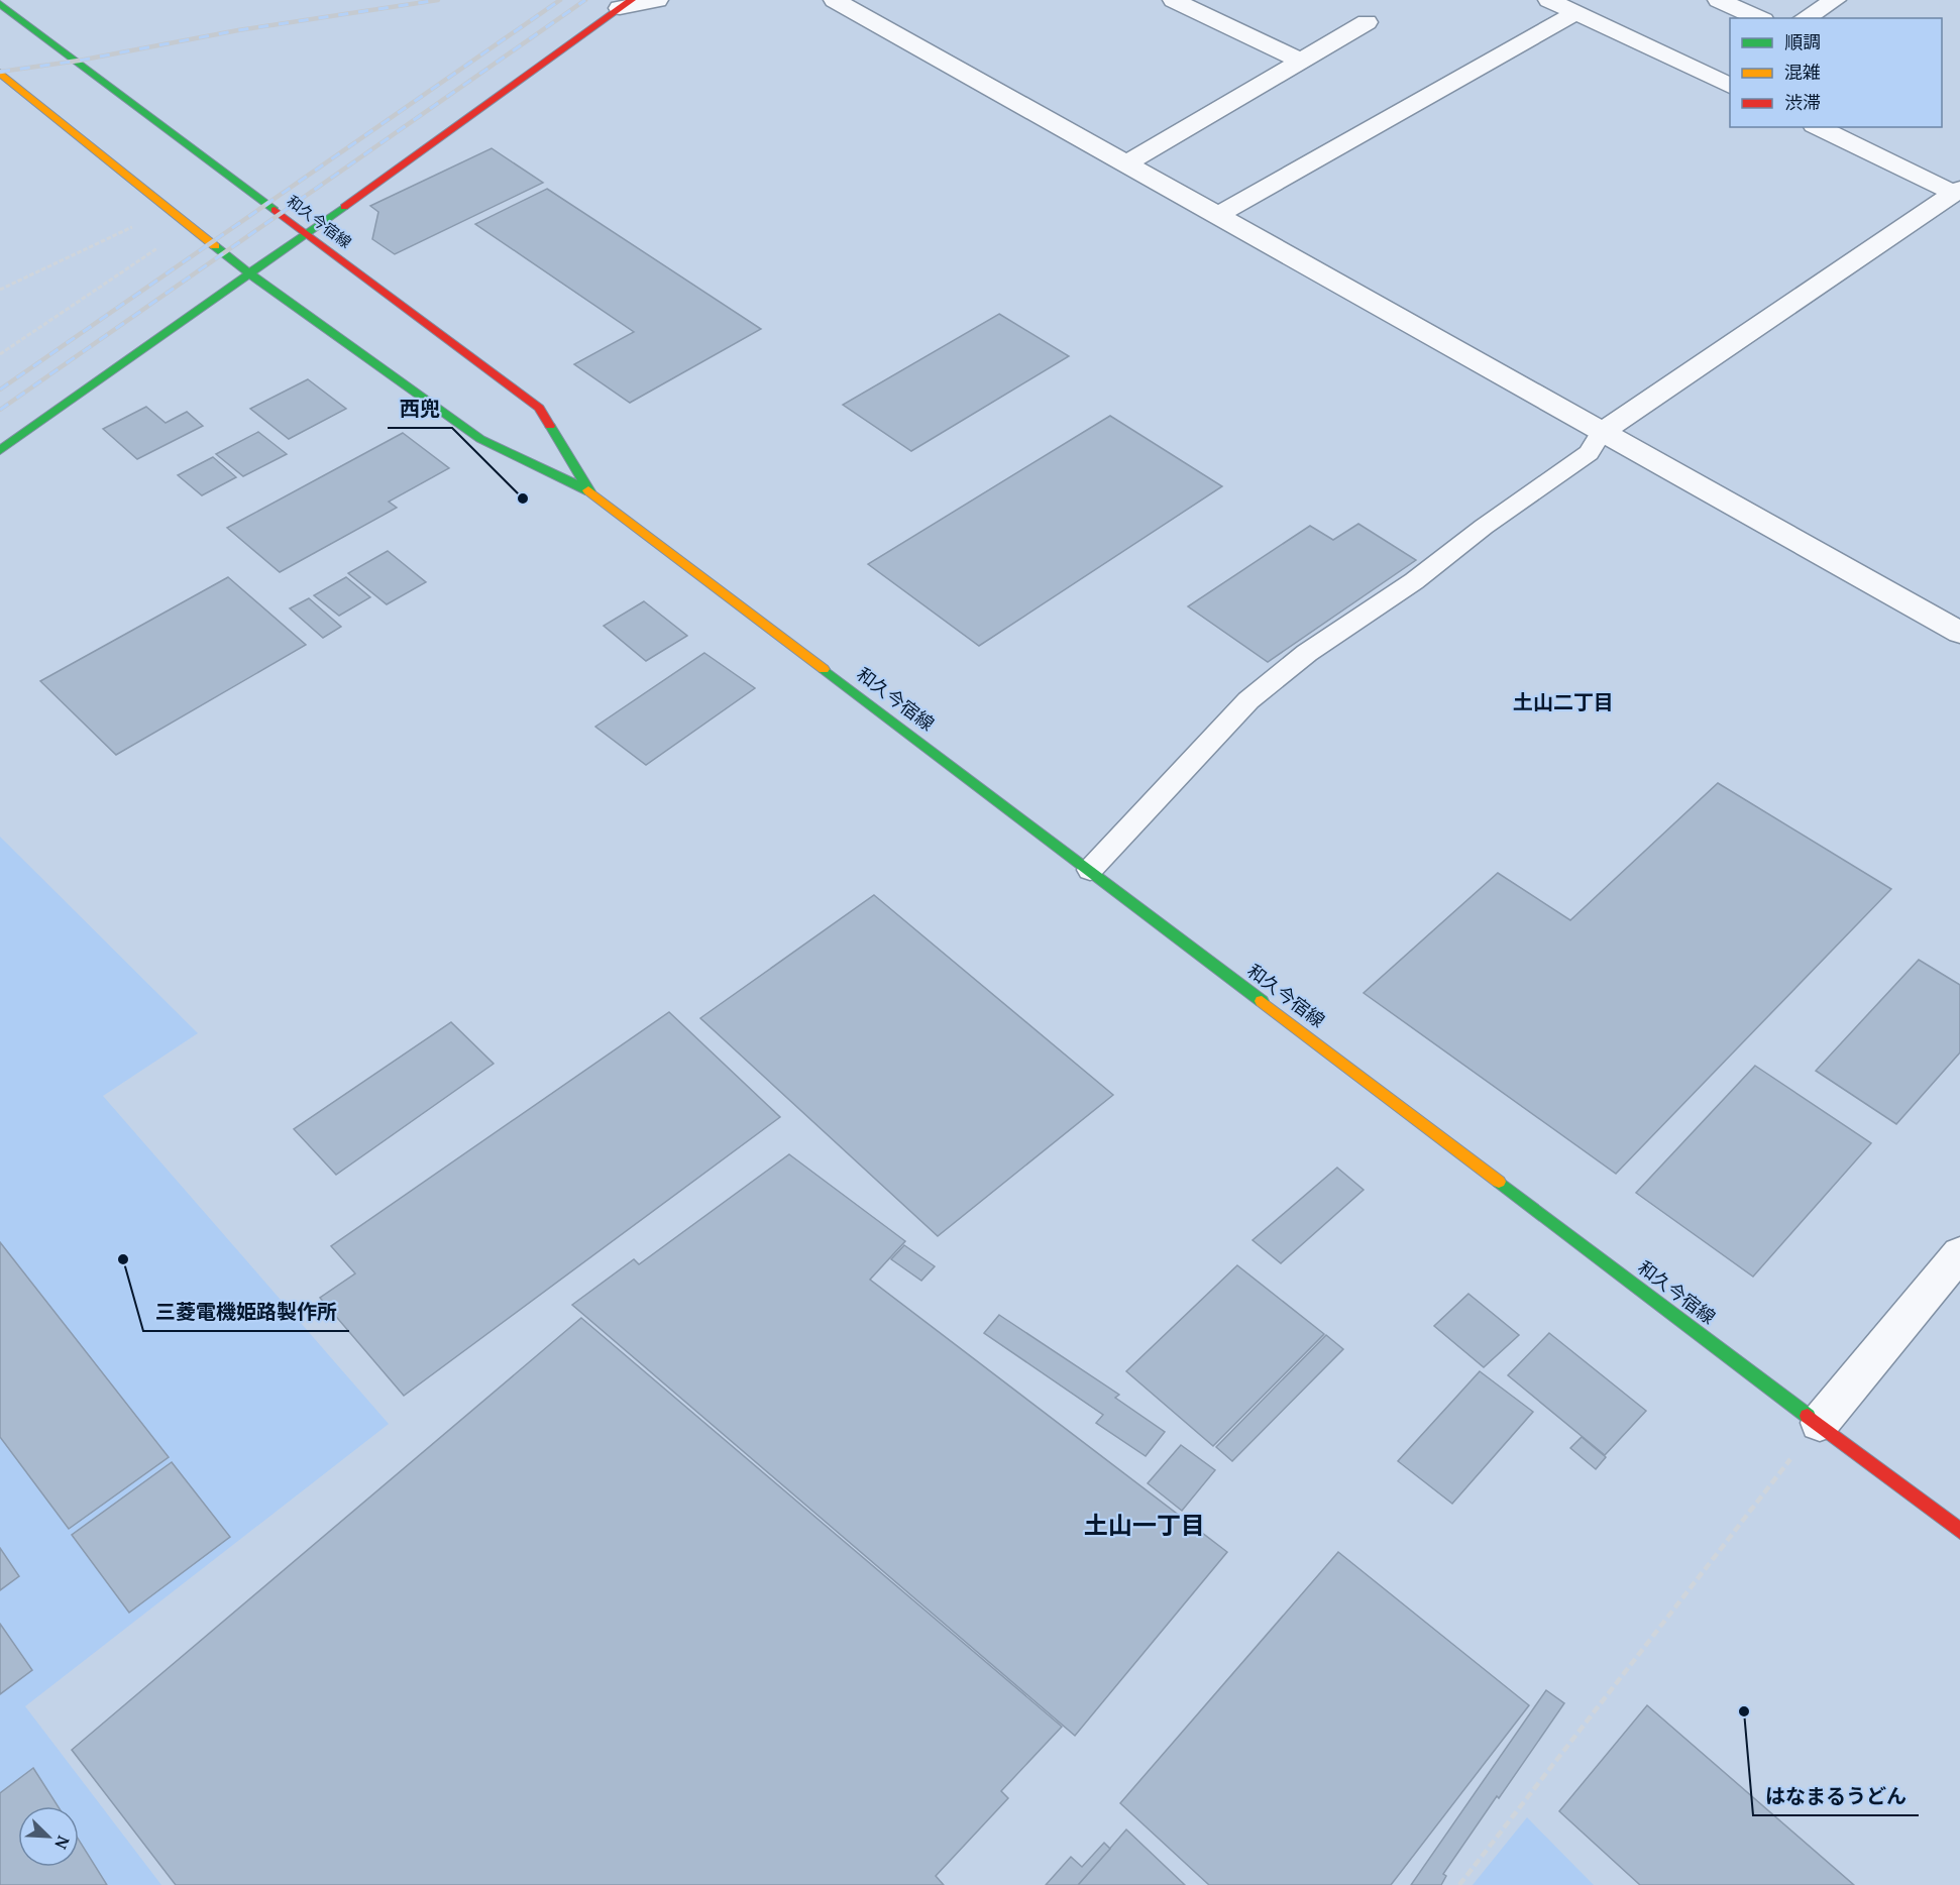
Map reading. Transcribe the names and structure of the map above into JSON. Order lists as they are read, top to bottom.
{
  "streets": {
    "main road": ["和久今宿線"]
  },
  "districts": ["土山二丁目", "土山一丁目"],
  "places": ["西兜", "三菱電機姫路製作所", "はなまるうどん"],
  "legend": ["順調", "混雑", "渋滞"],
  "north": "bottom right"
}
